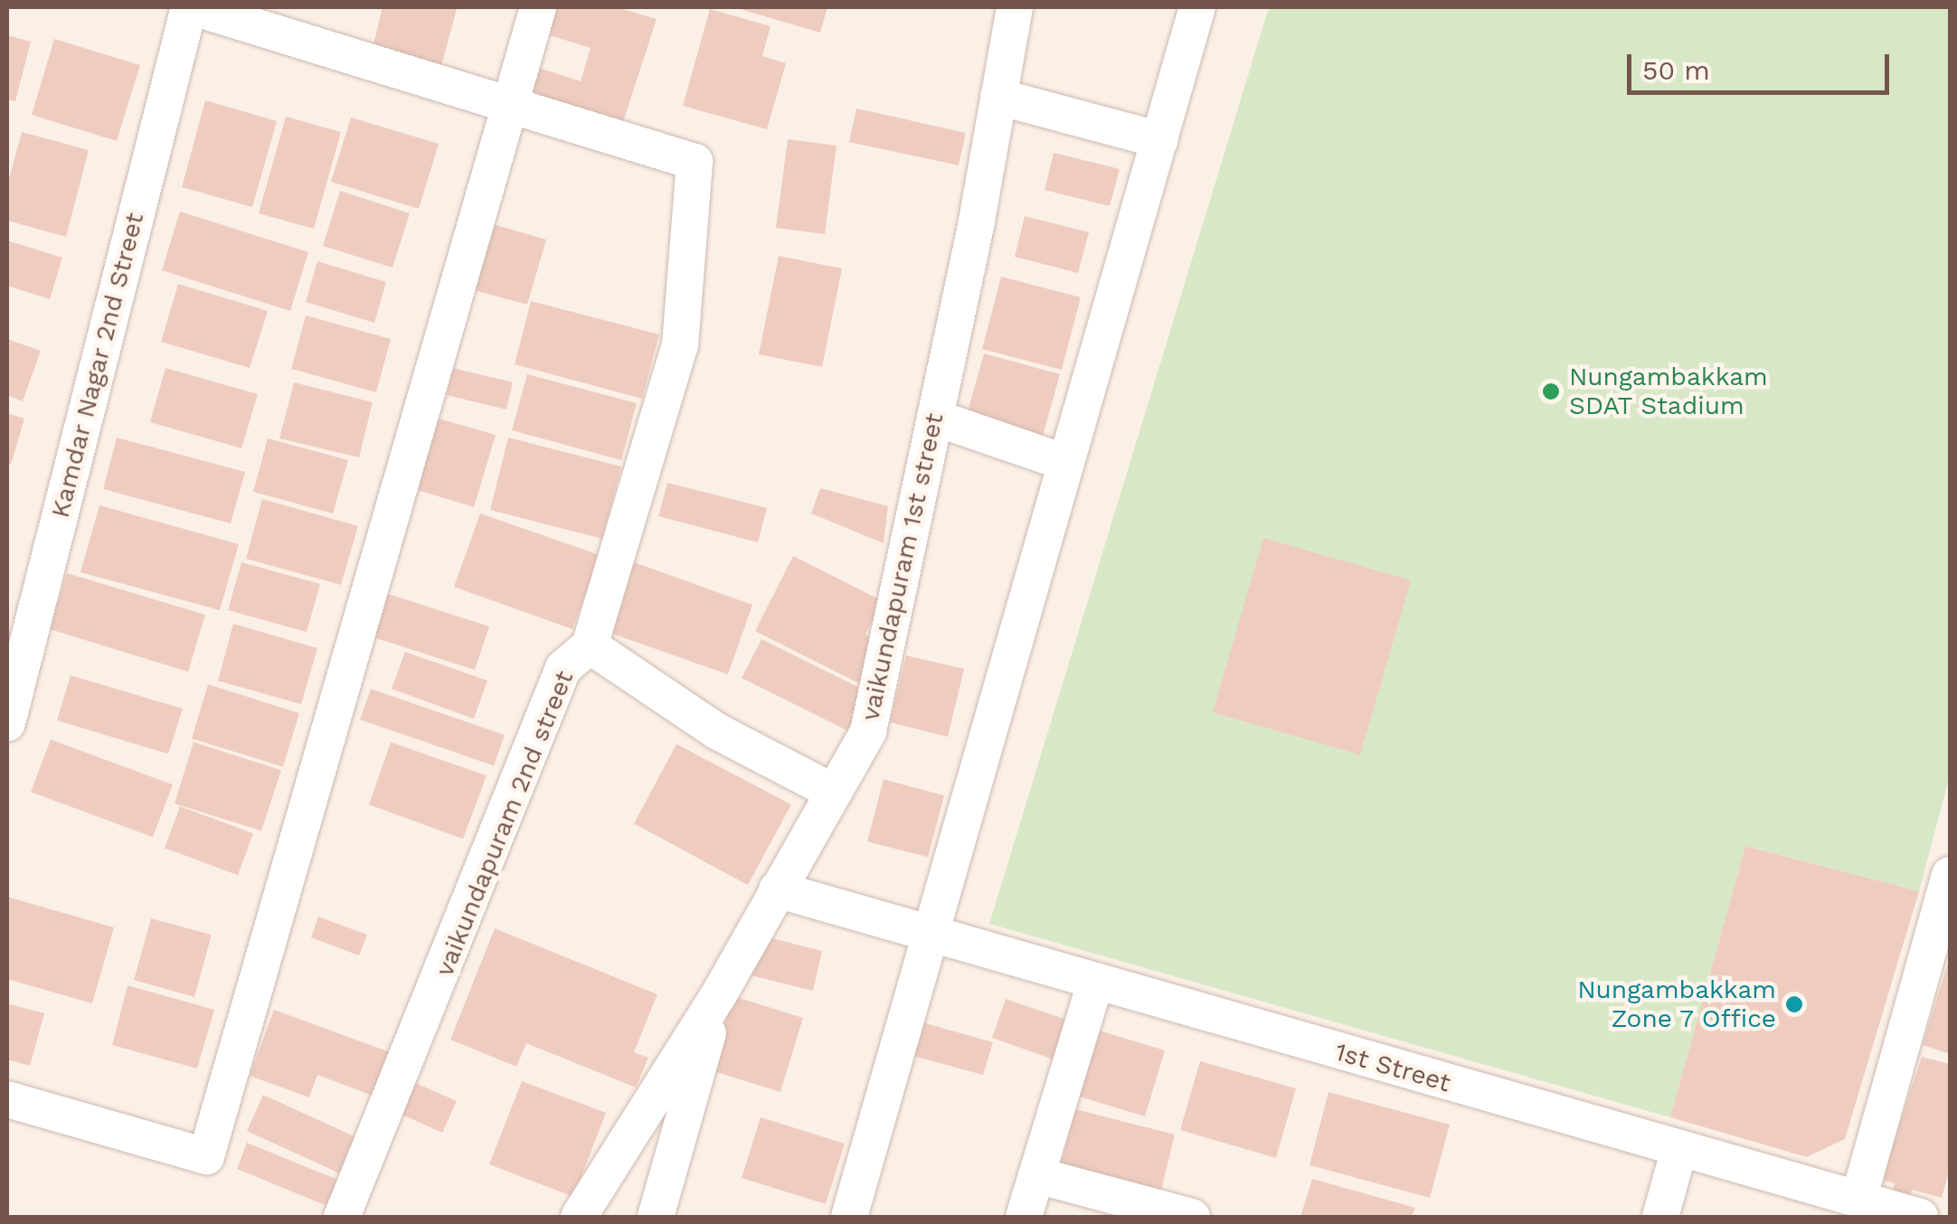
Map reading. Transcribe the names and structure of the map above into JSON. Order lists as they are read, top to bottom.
{
  "streets": {
    "street": [
      "Kamdar Nagar 2nd Street",
      "vaikundapuram 1st street",
      "vaikundapuram 2nd street",
      "1st Street"
    ]
  },
  "crossings": [
    ["vaikundapuram 1st street", "1st Street"]
  ],
  "places": ["Nungambakkam SDAT Stadium", "Nungambakkam Zone 7 Office"],
  "scale_bar": "50 m"
}
